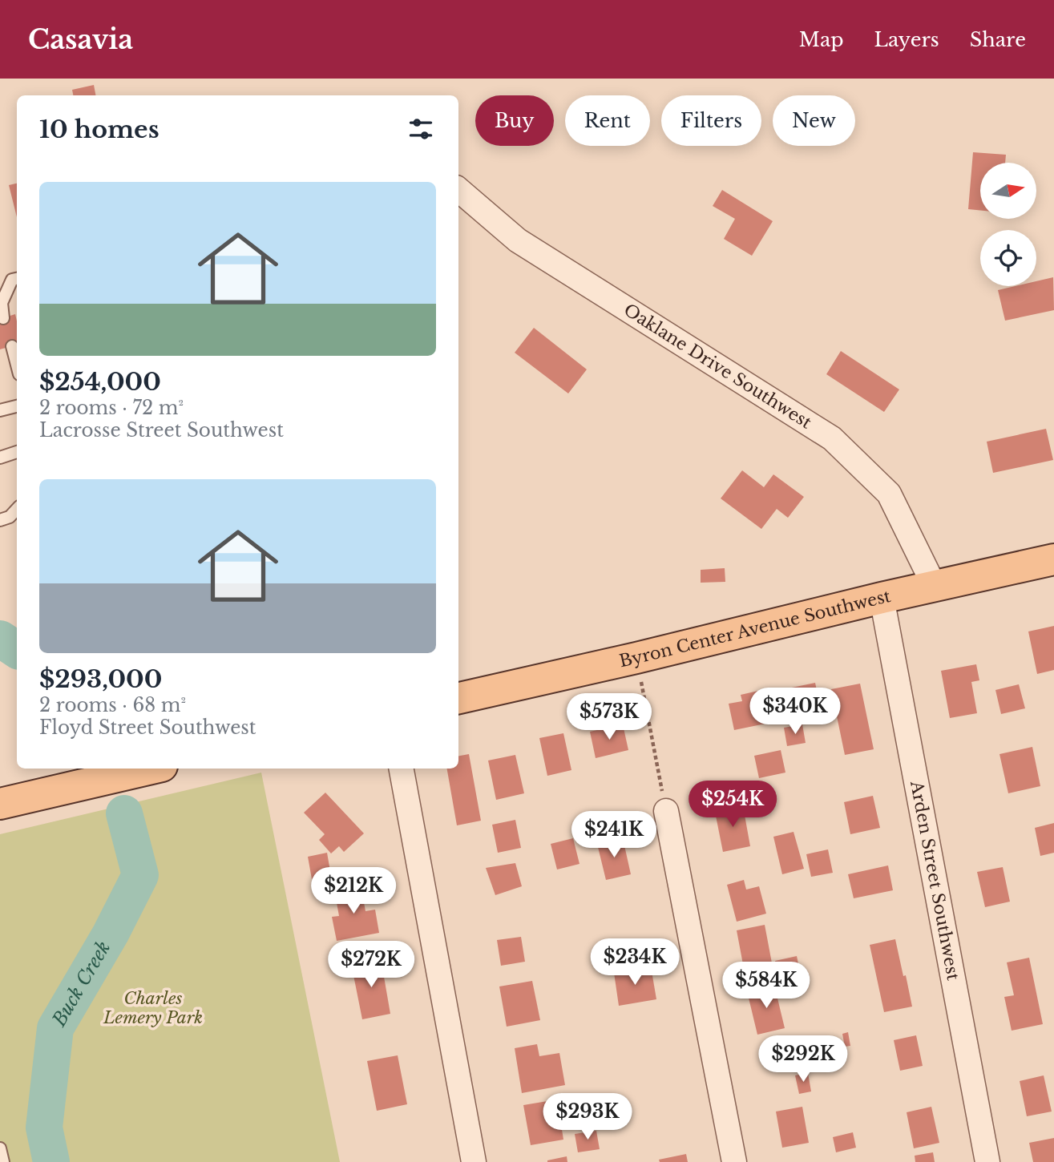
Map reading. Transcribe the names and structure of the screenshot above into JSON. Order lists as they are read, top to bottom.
{
  "streets": {
    "main road": ["Byron Center Avenue Southwest"],
    "street": ["Oaklane Drive Southwest", "Arden Street Southwest"]
  },
  "crossings": [
    ["Oaklane Drive Southwest", "Byron Center Avenue Southwest"],
    ["Byron Center Avenue Southwest", "Arden Street Southwest"]
  ],
  "water": ["Buck Creek"],
  "parks": ["Charles Lemery Park"],
  "north": "right",
  "page": {
    "header": "Casavia",
    "nav": ["Map", "Layers", "Share"],
    "chip": [
      "Buy",
      "Rent",
      "Filters",
      "New"
    ],
    "heading": "10 homes",
    "list": [
      {
        "name": "$254,000",
        "note": "2 rooms · 72 m² · Lacrosse Street Southwest"
      },
      {
        "name": "$293,000",
        "note": "2 rooms · 68 m² · Floyd Street Southwest"
      }
    ],
    "price": [
      "$340K",
      "$573K",
      "$254K",
      "$241K",
      "$212K",
      "$234K",
      "$272K",
      "$584K",
      "$292K",
      "$293K"
    ]
  }
}
